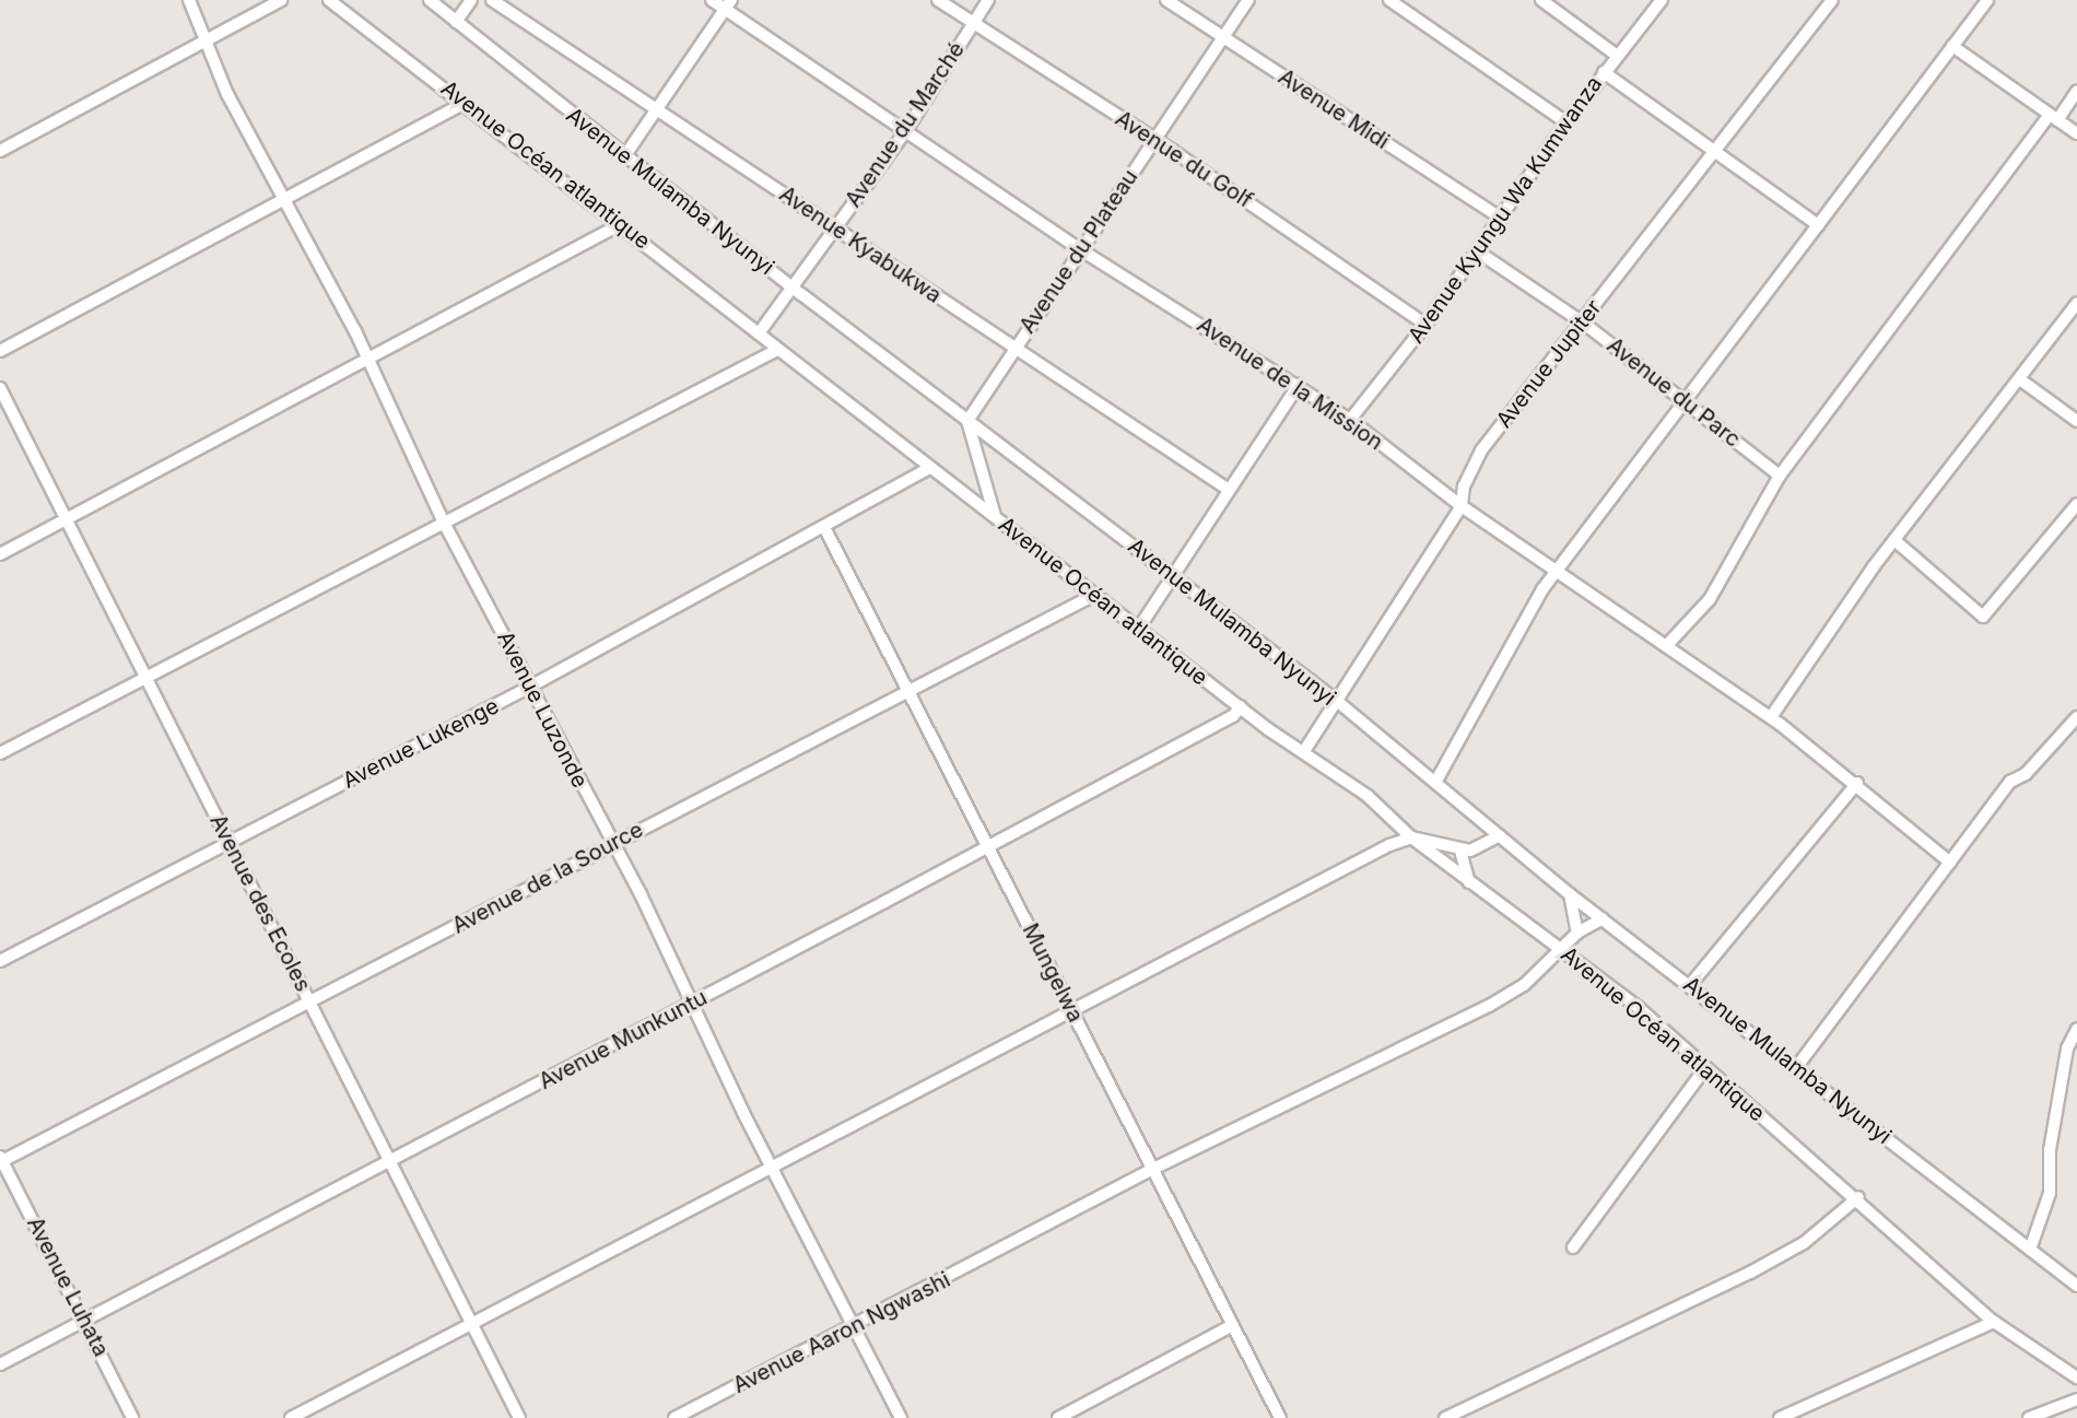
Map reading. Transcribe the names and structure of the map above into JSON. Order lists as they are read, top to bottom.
{
  "streets": {
    "street": [
      "Avenue Midi",
      "Avenue du Marché",
      "Avenue du Golf",
      "Avenue Océan atlantique",
      "Avenue Mulamba Nyunyi",
      "Avenue Kyungu Wa Kumwanza",
      "Avenue Kyabukwa",
      "Avenue du Plateau",
      "Avenue Jupiter",
      "Avenue de la Mission",
      "Avenue du Parc",
      "Avenue Luzonde",
      "Avenue Lukenge",
      "Avenue de la Source",
      "Avenue des Ecoles",
      "Mungelwa",
      "Avenue Munkuntu",
      "Avenue Luhata",
      "Avenue Aaron Ngwashi"
    ]
  },
  "crossings": [
    ["Avenue Midi", "Avenue Kyungu Wa Kumwanza"],
    ["Avenue Midi", "Avenue du Plateau"],
    ["Avenue du Marché", "Avenue du Golf"],
    ["Avenue du Marché", "Avenue Océan atlantique"],
    ["Avenue du Marché", "Avenue Mulamba Nyunyi"],
    ["Avenue du Marché", "Avenue Kyabukwa"],
    ["Avenue du Marché", "Avenue de la Mission"],
    ["Avenue du Golf", "Avenue Kyungu Wa Kumwanza"],
    ["Avenue du Golf", "Avenue du Plateau"],
    ["Avenue Océan atlantique", "Avenue Jupiter"],
    ["Avenue Océan atlantique", "Avenue Lukenge"],
    ["Avenue Océan atlantique", "Avenue de la Source"],
    ["Avenue Océan atlantique", "Avenue Munkuntu"],
    ["Avenue Océan atlantique", "Avenue Aaron Ngwashi"],
    ["Avenue Mulamba Nyunyi", "Avenue du Plateau"],
    ["Avenue Mulamba Nyunyi", "Avenue Jupiter"],
    ["Avenue Mulamba Nyunyi", "Avenue Aaron Ngwashi"],
    ["Avenue Kyungu Wa Kumwanza", "Avenue de la Mission"],
    ["Avenue Kyungu Wa Kumwanza", "Avenue du Parc"],
    ["Avenue Kyabukwa", "Avenue du Plateau"],
    ["Avenue du Plateau", "Avenue de la Mission"],
    ["Avenue Jupiter", "Avenue de la Mission"],
    ["Avenue Jupiter", "Avenue du Parc"],
    ["Avenue Luzonde", "Avenue Lukenge"],
    ["Avenue Luzonde", "Avenue de la Source"],
    ["Avenue Luzonde", "Avenue Munkuntu"],
    ["Avenue Luzonde", "Avenue Aaron Ngwashi"],
    ["Avenue Lukenge", "Avenue des Ecoles"],
    ["Avenue Lukenge", "Mungelwa"],
    ["Avenue de la Source", "Avenue des Ecoles"],
    ["Avenue de la Source", "Mungelwa"],
    ["Avenue de la Source", "Avenue Luhata"],
    ["Avenue des Ecoles", "Avenue Munkuntu"],
    ["Mungelwa", "Avenue Munkuntu"],
    ["Mungelwa", "Avenue Aaron Ngwashi"],
    ["Avenue Munkuntu", "Avenue Luhata"]
  ]
}
